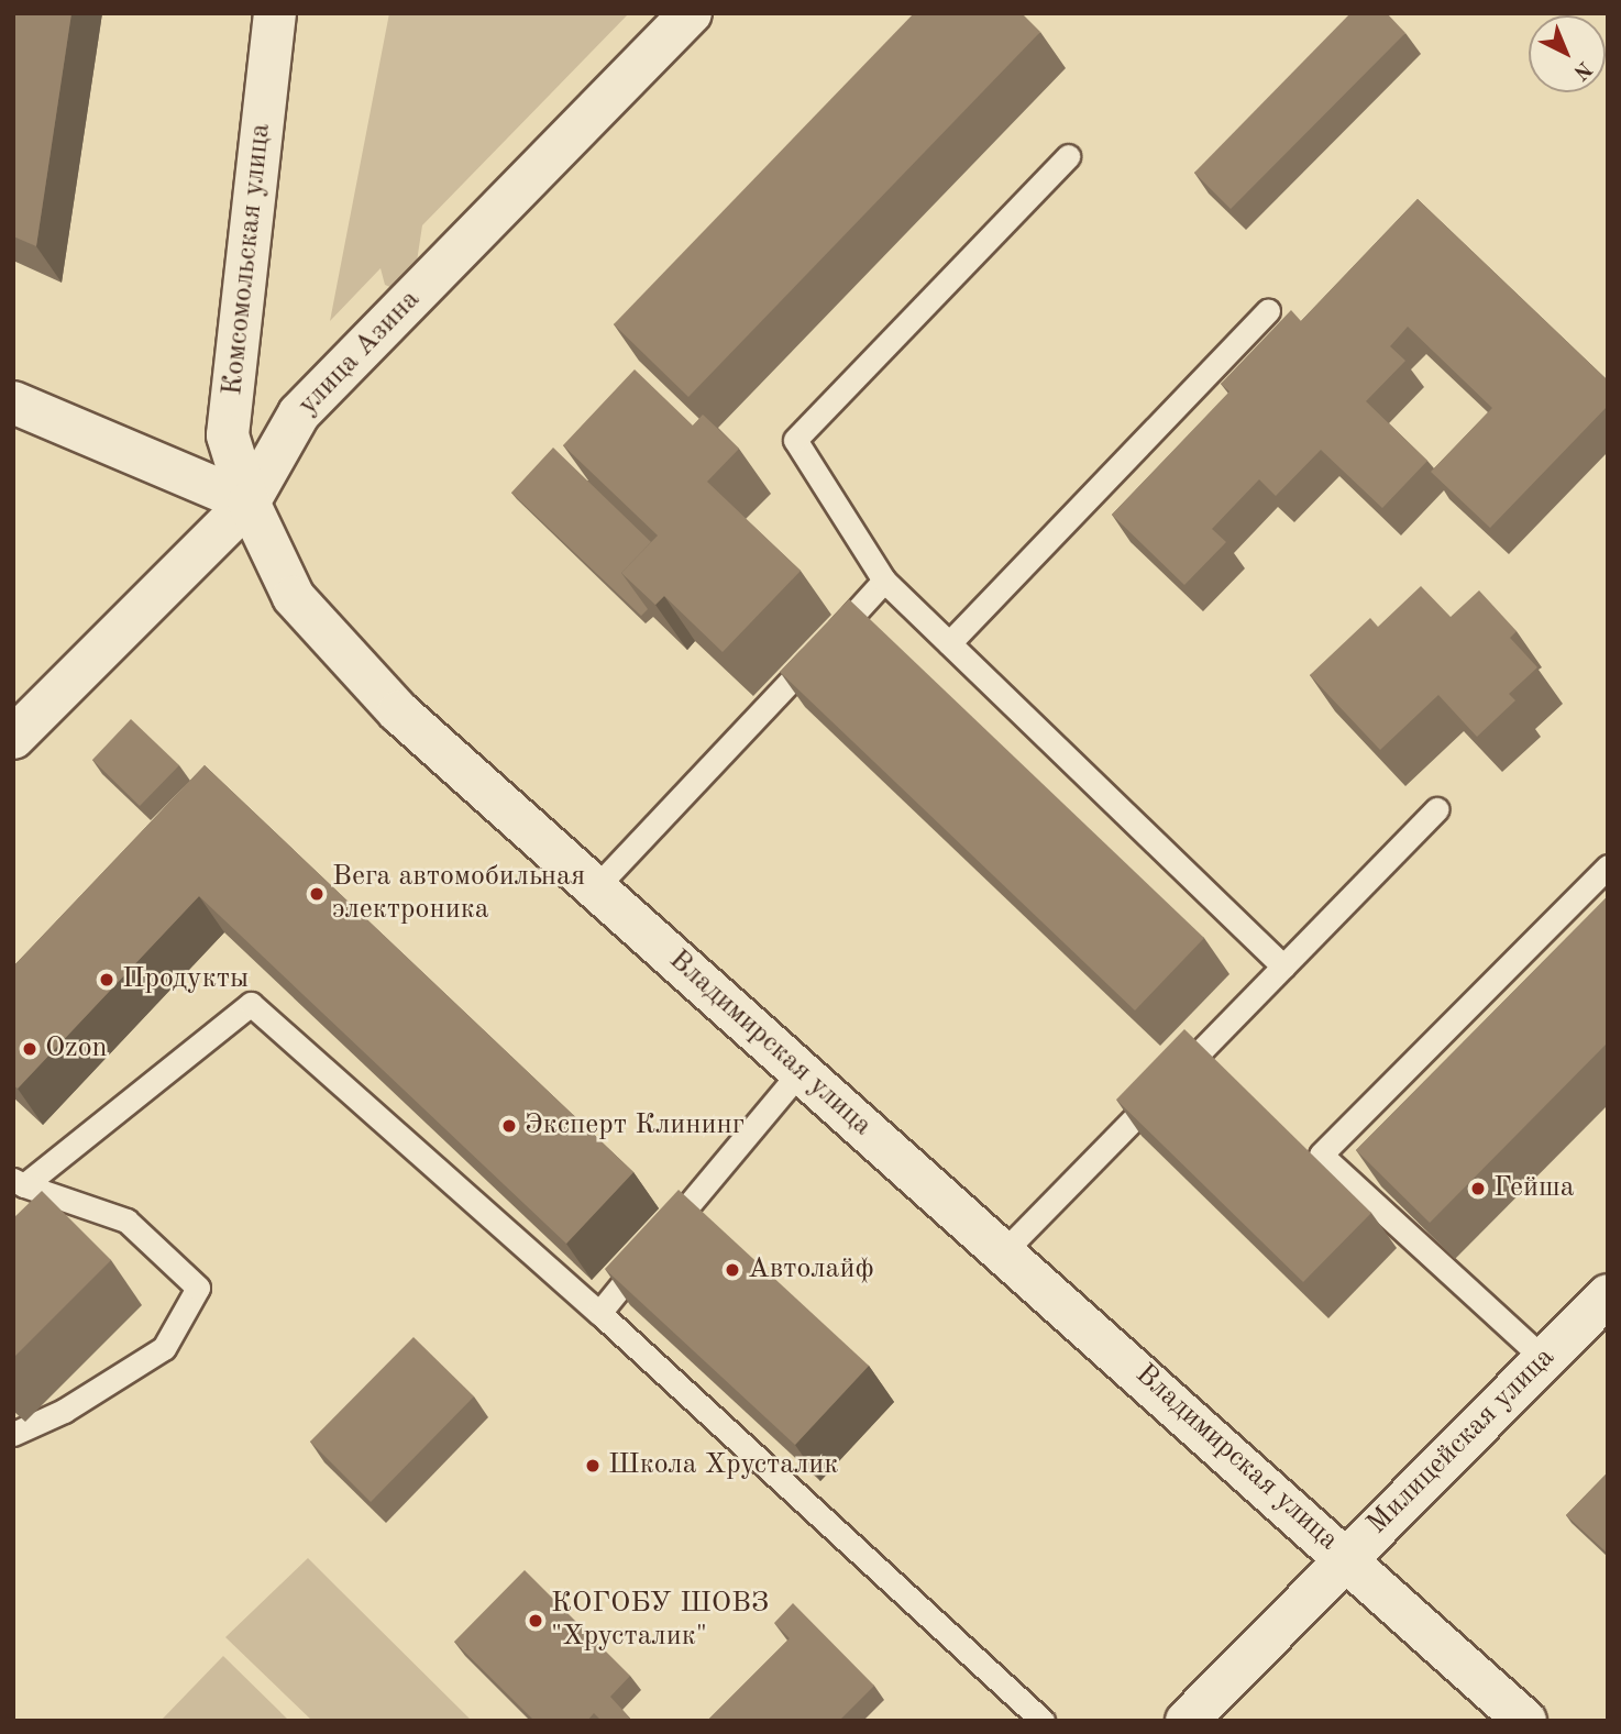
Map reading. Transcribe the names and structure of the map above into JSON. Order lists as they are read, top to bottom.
{
  "streets": {
    "main road": [
      "Комсомольская улица",
      "улица Азина",
      "Владимирская улица",
      "Милицейская улица"
    ]
  },
  "crossings": [
    ["Комсомольская улица", "улица Азина"],
    ["Комсомольская улица", "Владимирская улица"],
    ["улица Азина", "Владимирская улица"],
    ["Владимирская улица", "Милицейская улица"]
  ],
  "places": [
    "Вега автомобильная электроника",
    "Продукты",
    "Ozon",
    "Эксперт Клининг",
    "Гейша",
    "Автолайф",
    "Школа Хрусталик",
    "КОГОБУ ШОВЗ \"Хрусталик\""
  ],
  "north": "bottom right"
}
